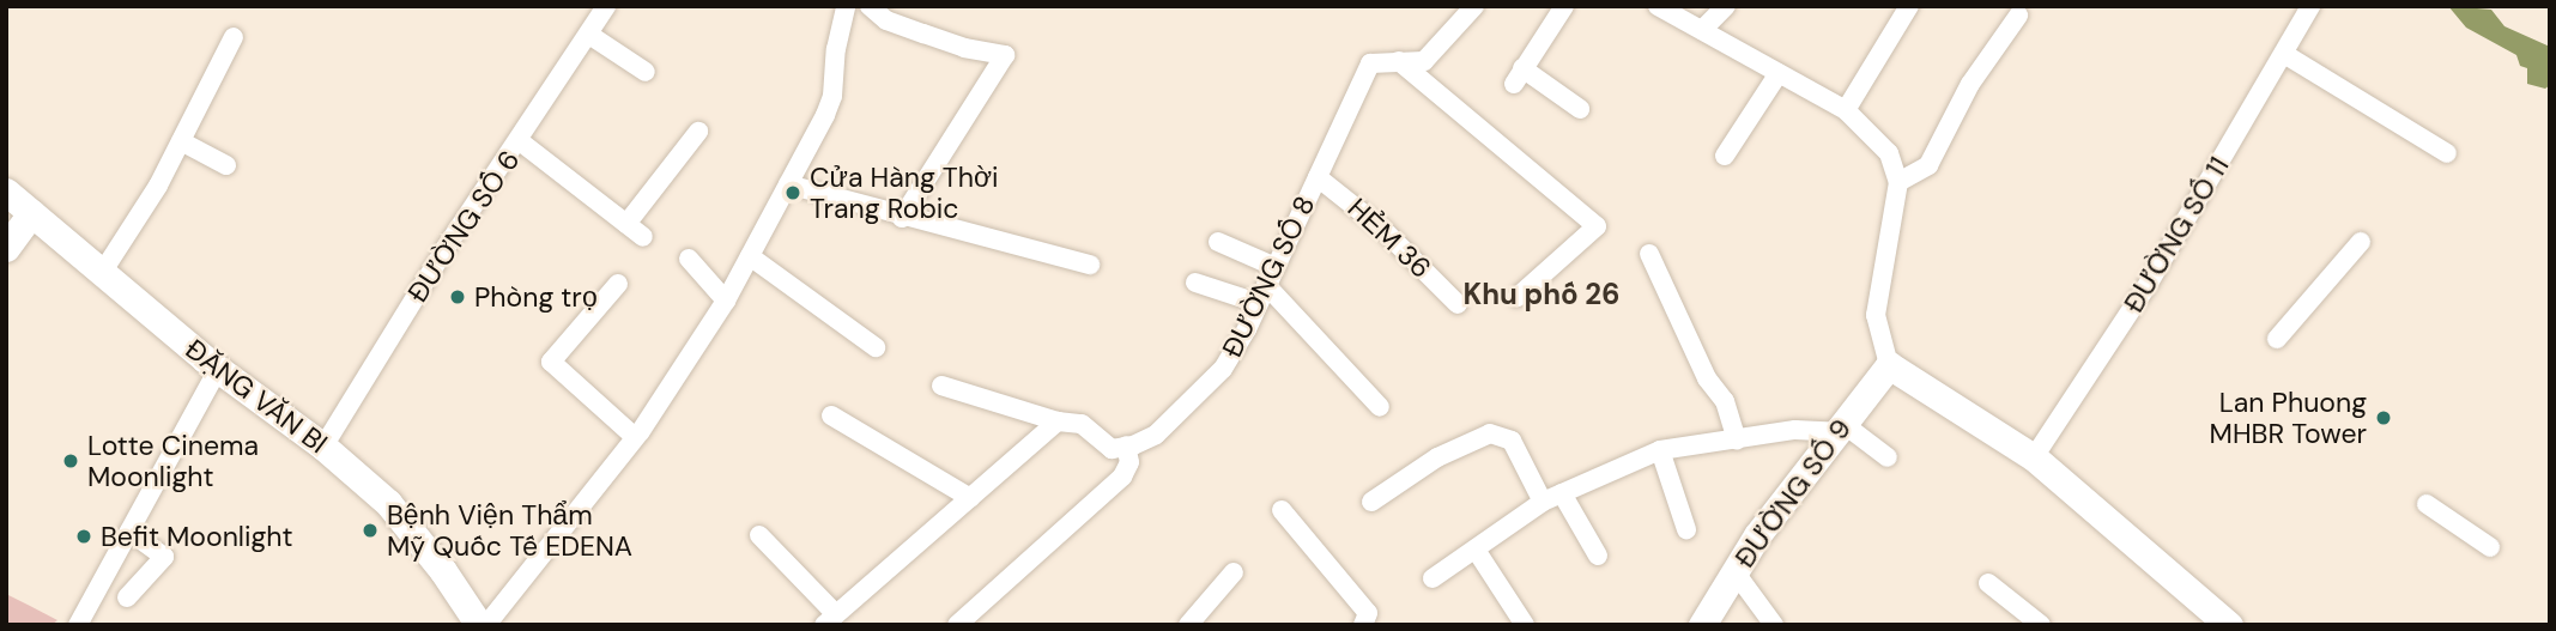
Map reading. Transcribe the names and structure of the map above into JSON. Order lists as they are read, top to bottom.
{
  "streets": {
    "street": [
      "ĐƯỜNG SỐ 6",
      "ĐƯỜNG SỐ 11",
      "HẺM 36",
      "ĐƯỜNG SỐ 8",
      "ĐẶNG VĂN BI",
      "ĐƯỜNG SỐ 9"
    ]
  },
  "crossings": [
    ["ĐƯỜNG SỐ 6", "ĐẶNG VĂN BI"],
    ["HẺM 36", "ĐƯỜNG SỐ 8"]
  ],
  "districts": ["Khu phố 26"],
  "places": [
    "Cửa Hàng Thời Trang Robic",
    "Phòng trọ",
    "Lan Phuong MHBR Tower",
    "Lotte Cinema Moonlight",
    "Bệnh Viện Thẩm Mỹ Quốc Tế EDENA",
    "Befit Moonlight"
  ]
}
